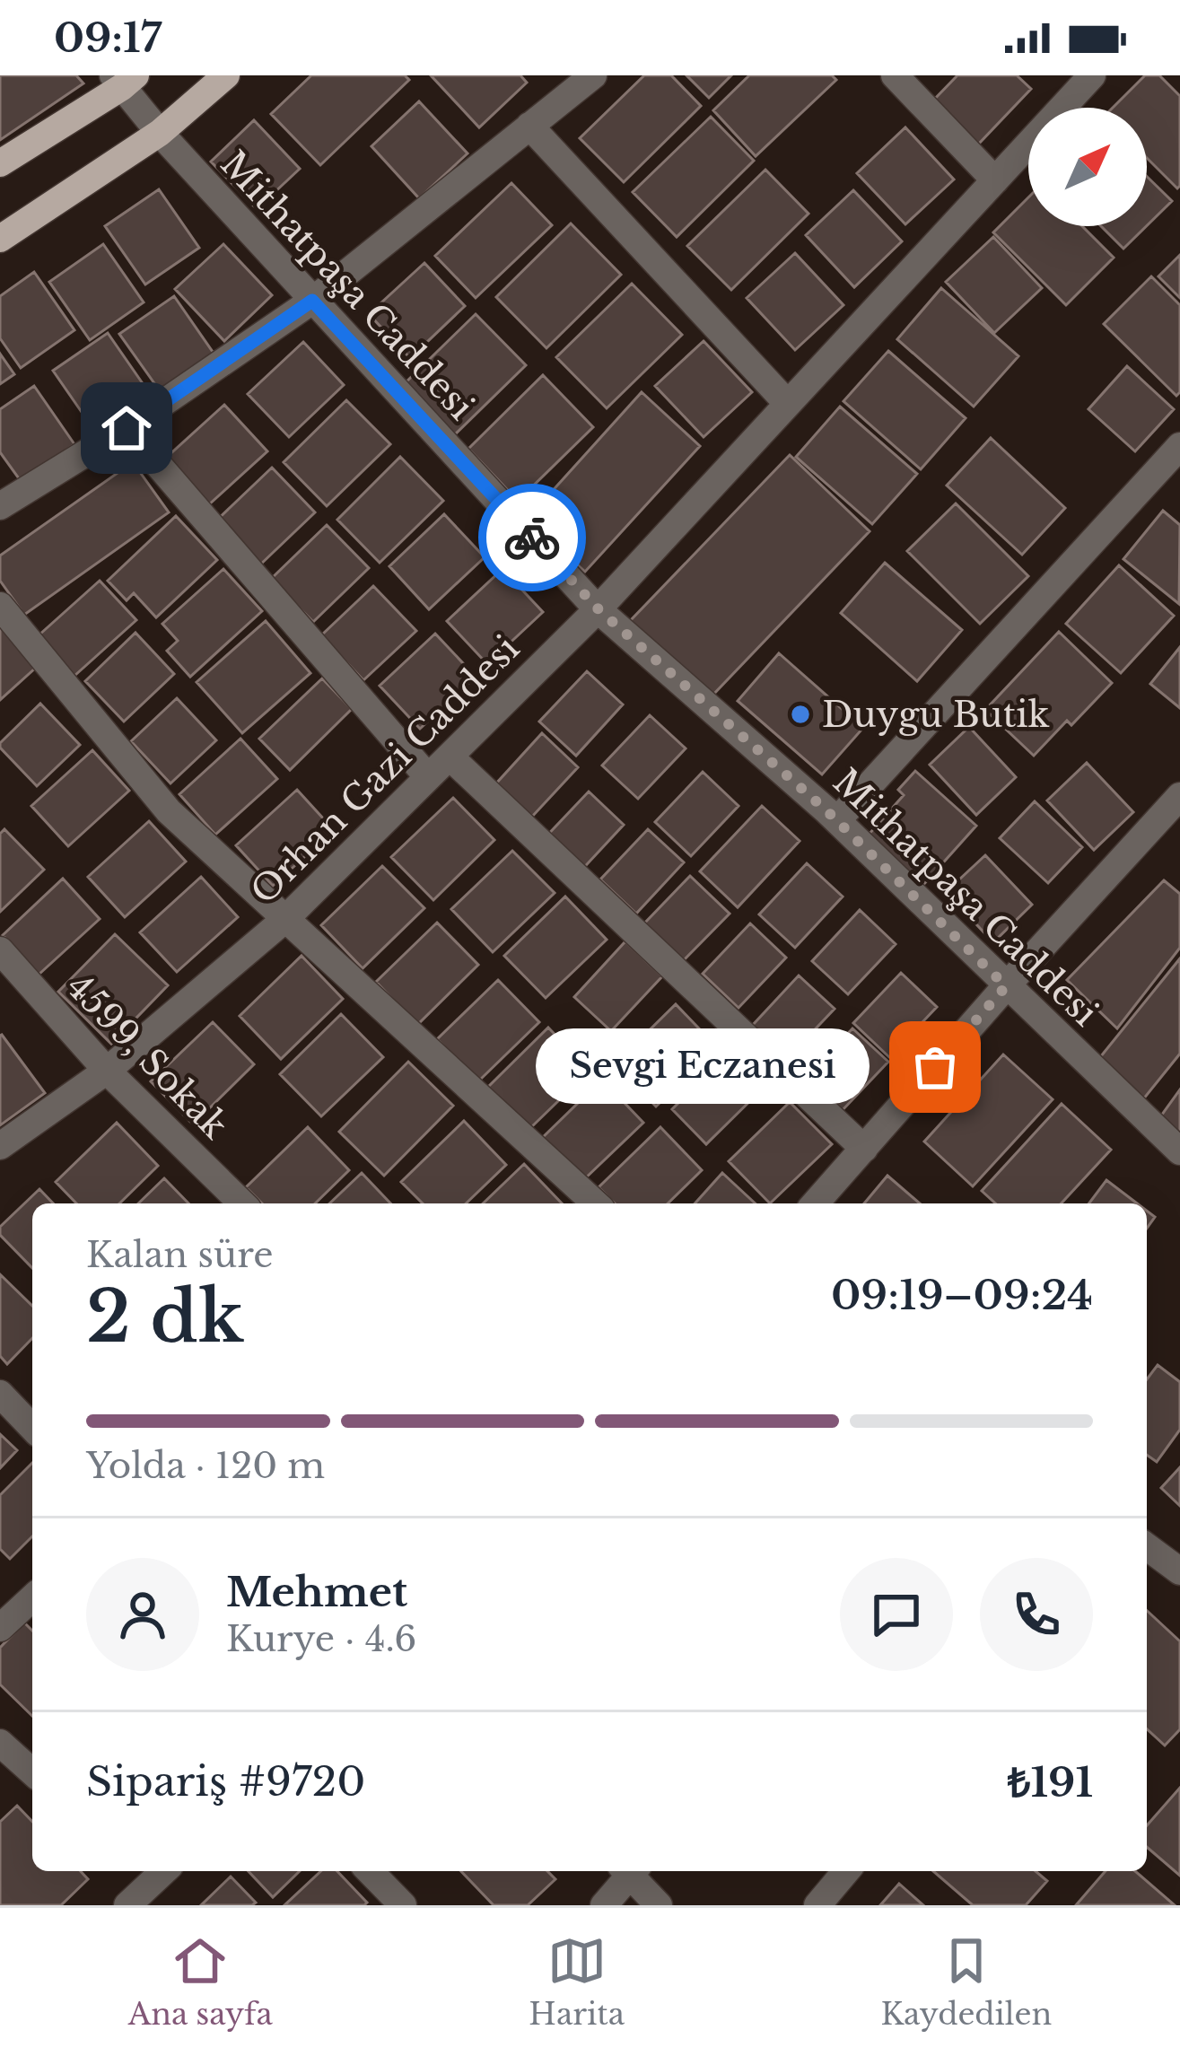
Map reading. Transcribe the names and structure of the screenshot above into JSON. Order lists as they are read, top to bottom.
{
  "streets": {
    "street": ["Mithatpaşa Caddesi", "Orhan Gazi Caddesi", "4599, Sokak"]
  },
  "crossings": [
    ["Mithatpaşa Caddesi", "Orhan Gazi Caddesi"],
    ["Orhan Gazi Caddesi", "4599, Sokak"]
  ],
  "places": ["Duygu Butik", "Sevgi Eczanesi"],
  "north": "top right",
  "page": {
    "status": "09:17",
    "bubble": "Sevgi Eczanesi",
    "heading": ["2 dk", "Kalan süre", "09:19–09:24"],
    "panel": [
      "Mehmet",
      "Kurye · 4.6",
      "Sipariş #9720",
      "₺191"
    ],
    "bar": "Yolda · 120 m",
    "tabs": ["Ana sayfa", "Harita", "Kaydedilen"]
  }
}
